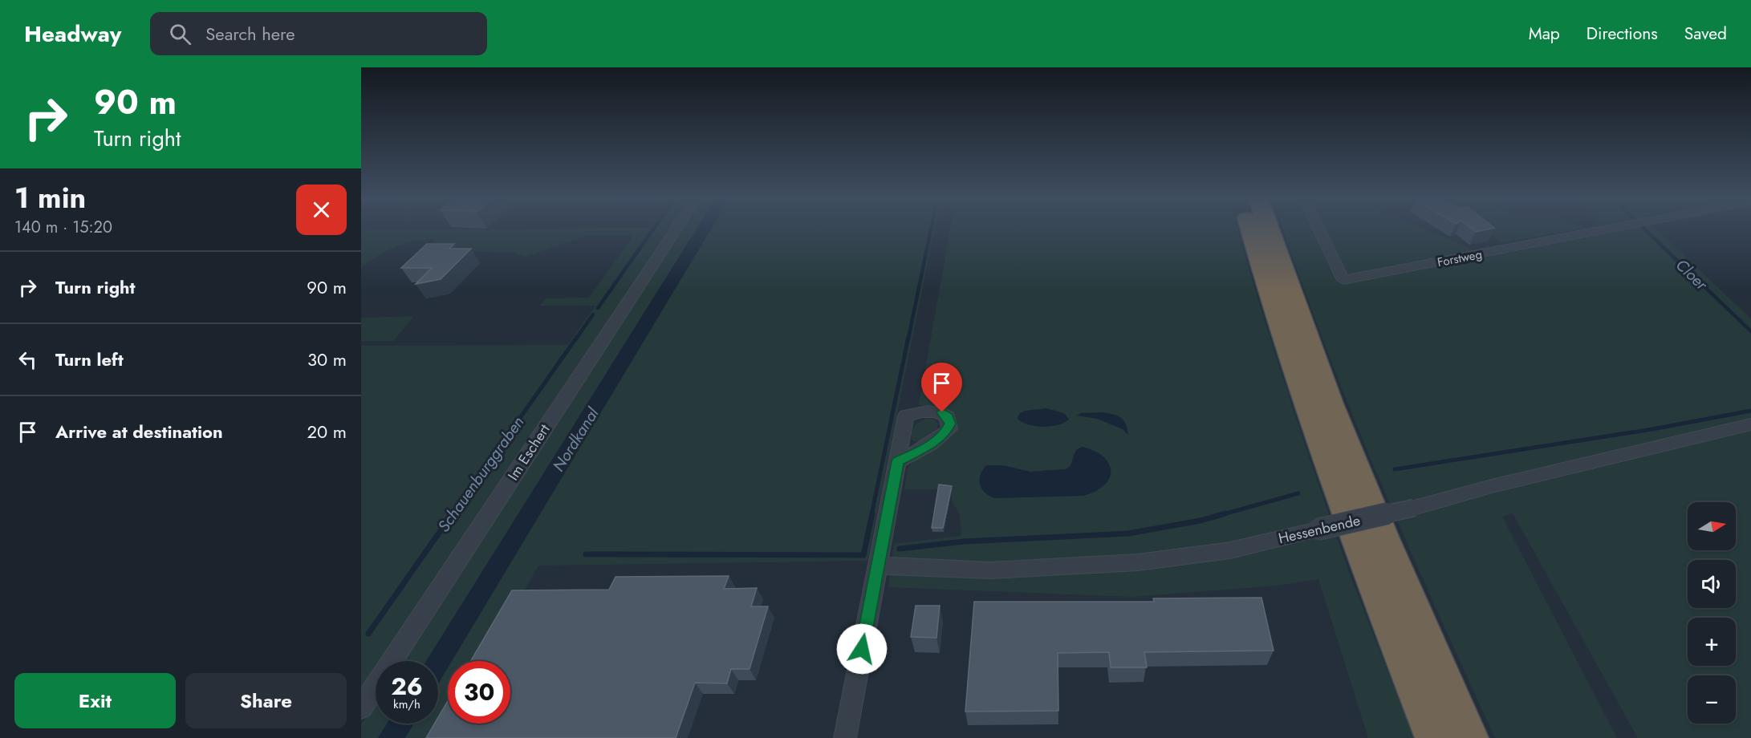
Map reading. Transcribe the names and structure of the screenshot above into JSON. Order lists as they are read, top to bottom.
{
  "streets": {
    "street": ["Forstweg", "Im Eschert", "Hessenbende"]
  },
  "water": ["Cloer", "Nordkanal", "Schauenburggraben"],
  "north": "right",
  "page": {
    "header": "Headway",
    "search": "Search here",
    "nav": ["Map", "Directions", "Saved"],
    "turn": ["90 m", "Turn right"],
    "heading": ["1 min", "140 m · 15:20"],
    "list": [
      {
        "name": "Turn right",
        "value": "90 m"
      },
      {
        "name": "Turn left",
        "value": "30 m"
      },
      {
        "name": "Arrive at destination",
        "value": "20 m"
      }
    ],
    "map_buttons": ["+", "−"],
    "speed": "26 km/h",
    "limit": "30",
    "buttons": ["Exit", "Share"]
  }
}
